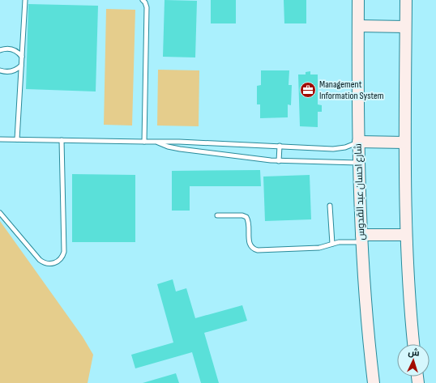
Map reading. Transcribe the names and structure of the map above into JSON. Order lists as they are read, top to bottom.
{
  "streets": {
    "street": ["شارع احسان عبد القدوس"]
  },
  "places": {
    "office": ["Management Information System"]
  },
  "north": "top"
}
